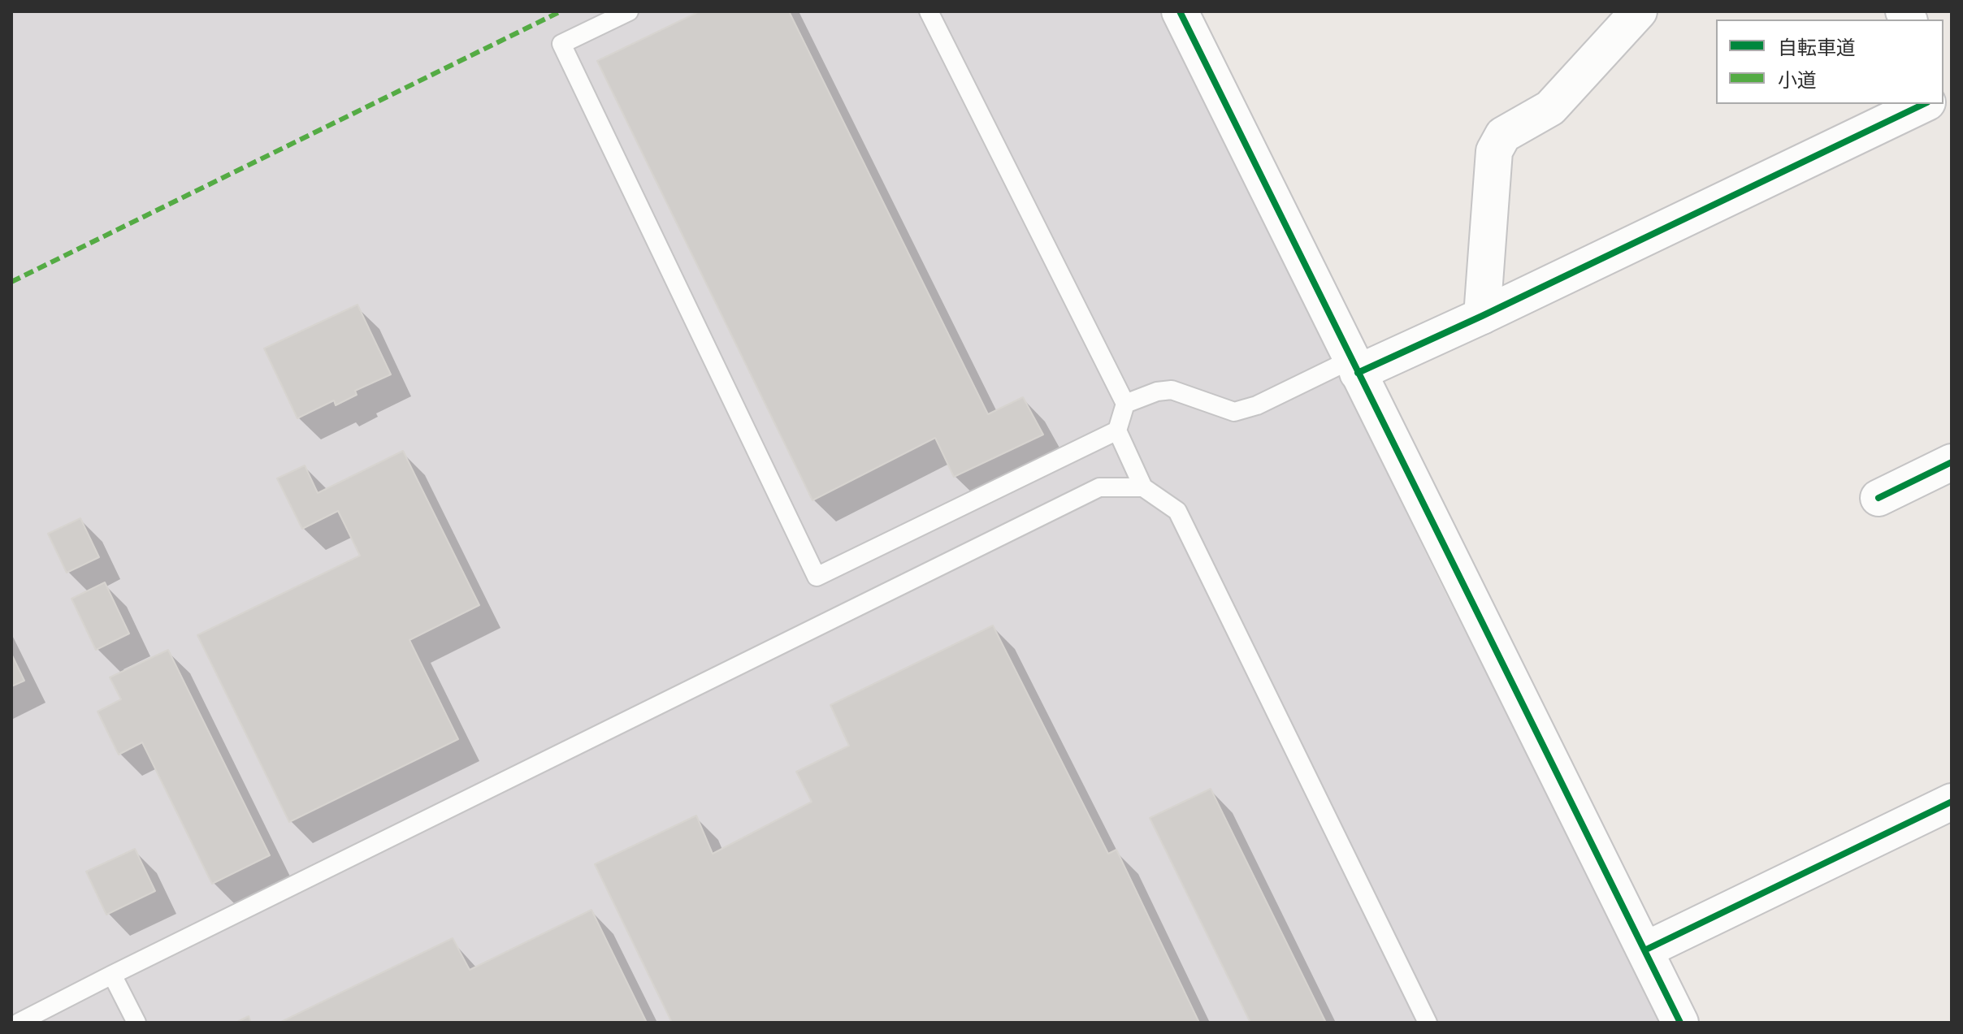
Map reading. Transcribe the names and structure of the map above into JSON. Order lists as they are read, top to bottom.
{
  "legend": ["自転車道", "小道"]
}
